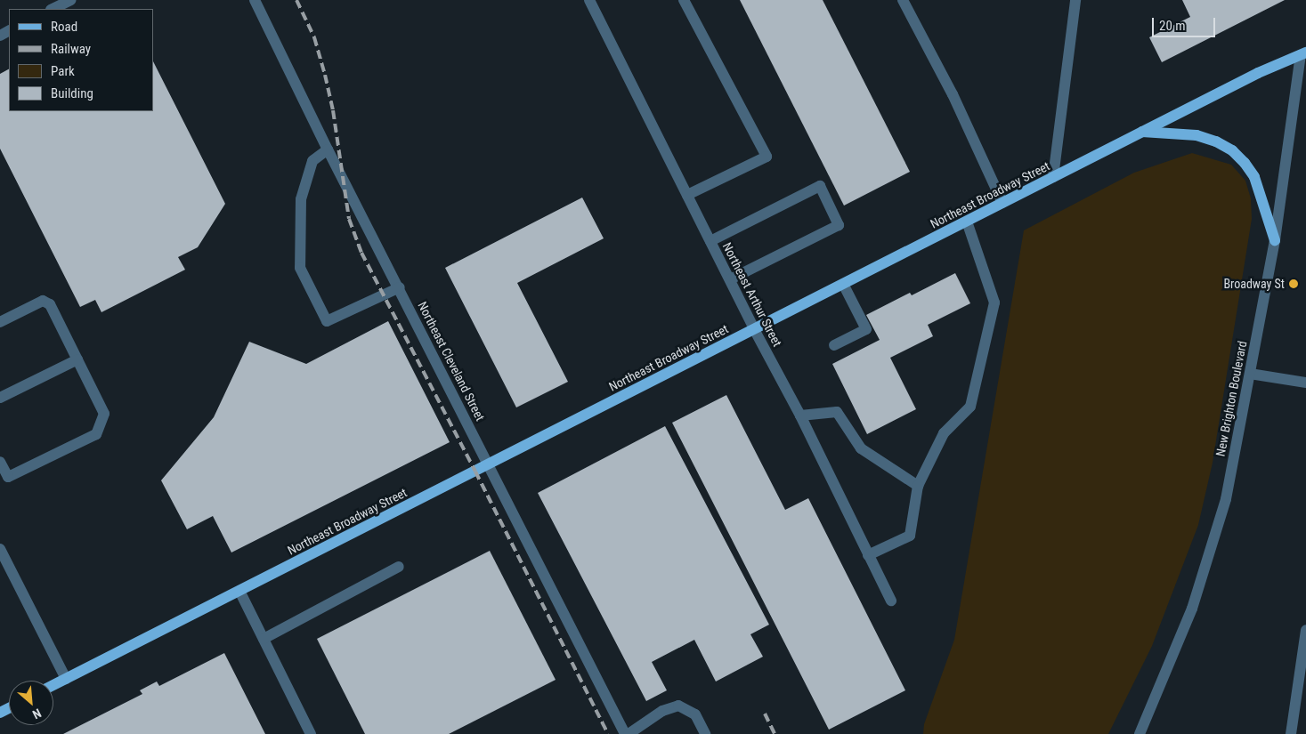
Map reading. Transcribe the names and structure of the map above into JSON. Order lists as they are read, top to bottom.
{
  "streets": {
    "main road": ["Northeast Broadway Street"],
    "street": ["Northeast Arthur Street", "Northeast Cleveland Street", "New Brighton Boulevard"]
  },
  "crossings": [
    ["Northeast Broadway Street", "Northeast Arthur Street"],
    ["Northeast Broadway Street", "Northeast Cleveland Street"],
    ["Northeast Broadway Street", "New Brighton Boulevard"]
  ],
  "places": ["Broadway St"],
  "legend": [
    "Road",
    "Railway",
    "Park",
    "Building"
  ],
  "scale_bar": "20 m",
  "north": "bottom right"
}
